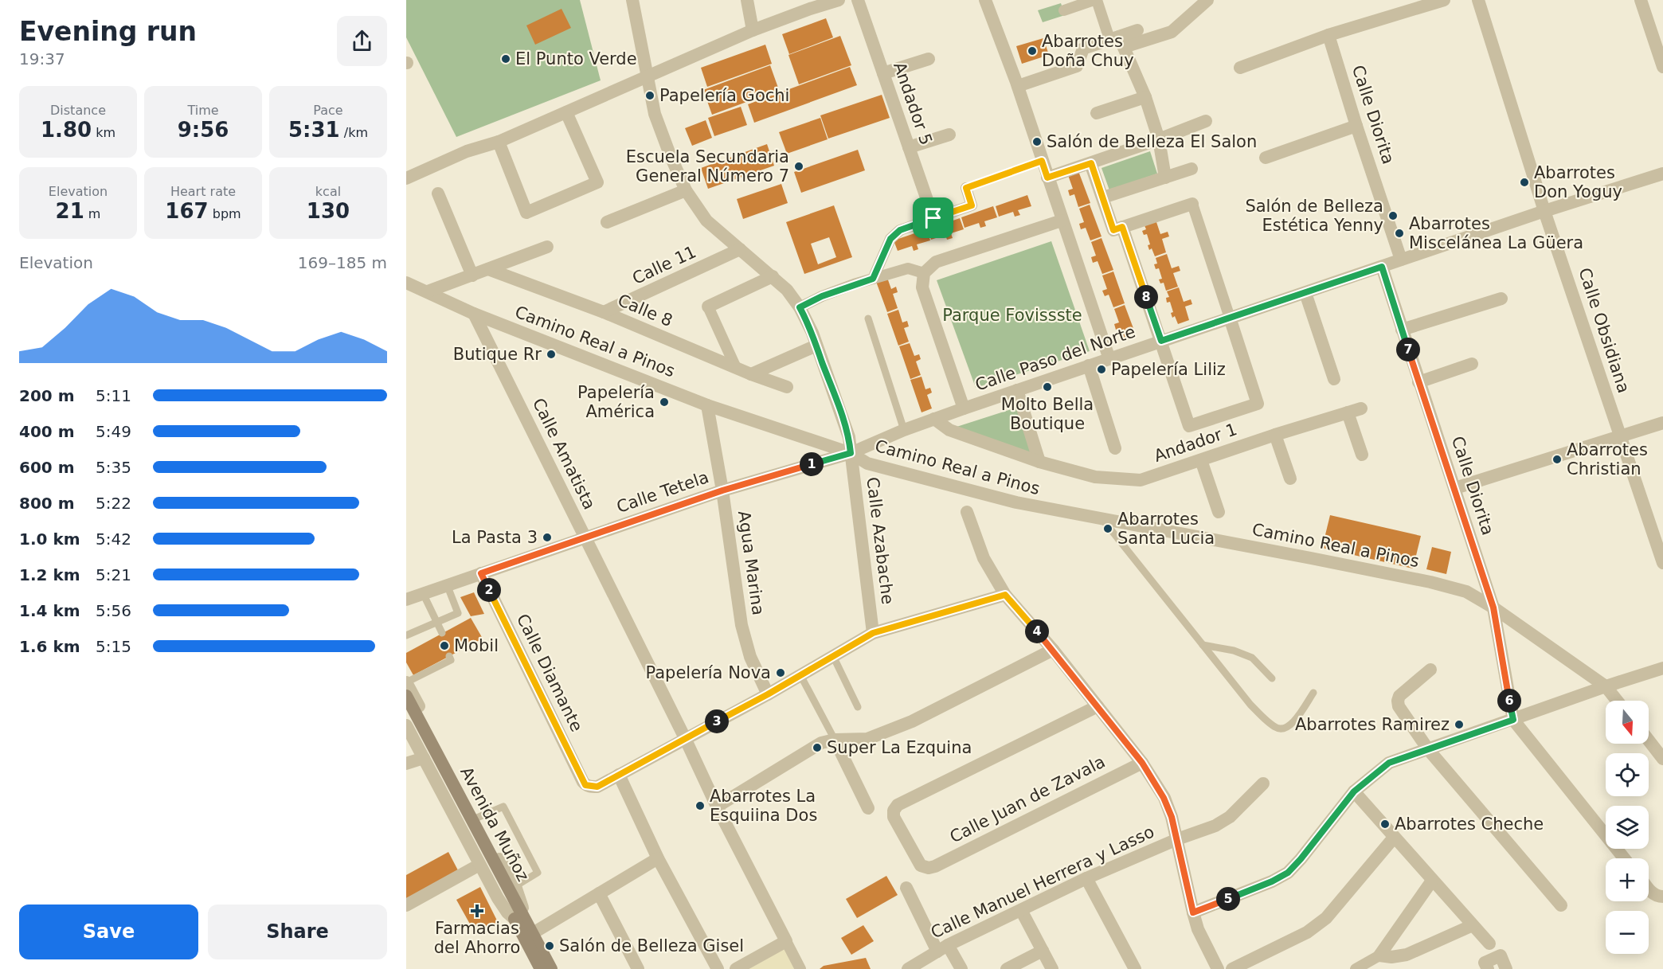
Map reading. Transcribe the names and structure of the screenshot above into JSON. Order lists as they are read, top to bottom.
{
  "streets": {
    "main road": ["Avenida Muñoz"],
    "street": [
      "Andador 5",
      "Calle Diorita",
      "Calle 11",
      "Calle 8",
      "Calle Obsidiana",
      "Camino Real a Pinos",
      "Calle Paso del Norte",
      "Andador 1",
      "Calle Amatista",
      "Calle Tetela",
      "Calle Azabache",
      "Agua Marina",
      "Calle Diamante",
      "Calle Juan de Zavala",
      "Calle Manuel Herrera y Lasso"
    ]
  },
  "crossings": [
    ["Calle Diorita", "Camino Real a Pinos"],
    ["Calle Diorita", "Calle Paso del Norte"],
    ["Calle 11", "Calle 8"],
    ["Calle 11", "Calle Azabache"],
    ["Calle Obsidiana", "Calle Paso del Norte"],
    ["Camino Real a Pinos", "Calle Paso del Norte"],
    ["Camino Real a Pinos", "Calle Amatista"],
    ["Camino Real a Pinos", "Calle Tetela"],
    ["Camino Real a Pinos", "Calle Azabache"],
    ["Camino Real a Pinos", "Agua Marina"],
    ["Calle Paso del Norte", "Andador 1"],
    ["Calle Paso del Norte", "Calle Tetela"],
    ["Calle Paso del Norte", "Calle Azabache"],
    ["Calle Amatista", "Calle Tetela"],
    ["Calle Tetela", "Calle Azabache"],
    ["Calle Tetela", "Agua Marina"],
    ["Calle Tetela", "Calle Diamante"]
  ],
  "parks": ["Parque Fovissste"],
  "places": {
    "other": [
      "Abarrotes Doña Chuy",
      "El Punto Verde",
      "Papelería Gochi",
      "Salón de Belleza El Salon",
      "Escuela Secundaria General Número 7",
      "Abarrotes Don Yoguy",
      "Salón de Belleza Estética Yenny",
      "Abarrotes Miscelánea La Güera",
      "Butique Rr",
      "Papelería Liliz",
      "Molto Bella Boutique",
      "Papelería América",
      "Abarrotes Christian",
      "Abarrotes Santa Lucia",
      "La Pasta 3",
      "Mobil",
      "Papelería Nova",
      "Abarrotes Ramirez",
      "Super La Ezquina",
      "Abarrotes La Esquiina Dos",
      "Abarrotes Cheche",
      "Salón de Belleza Gisel"
    ],
    "health": ["Farmacias del Ahorro"]
  },
  "north": "bottom",
  "page": {
    "heading": ["Evening run", "19:37"],
    "stats": [
      ["Distance", "1.80 km"],
      ["Time", "9:56"],
      ["Pace", "5:31 /km"],
      ["Elevation", "21 m"],
      ["Heart rate", "167 bpm"],
      ["kcal", "130"]
    ],
    "chart": ["Elevation", "169–185 m"],
    "pins": [
      "8",
      "7",
      "1",
      "2",
      "4",
      "6",
      "3",
      "5"
    ],
    "list": [
      {
        "name": "200 m",
        "note": "5:11"
      },
      {
        "name": "400 m",
        "note": "5:49"
      },
      {
        "name": "600 m",
        "note": "5:35"
      },
      {
        "name": "800 m",
        "note": "5:22"
      },
      {
        "name": "1.0 km",
        "note": "5:42"
      },
      {
        "name": "1.2 km",
        "note": "5:21"
      },
      {
        "name": "1.4 km",
        "note": "5:56"
      },
      {
        "name": "1.6 km",
        "note": "5:15"
      }
    ],
    "map_buttons": ["+", "−"],
    "buttons": ["Save", "Share"]
  }
}
